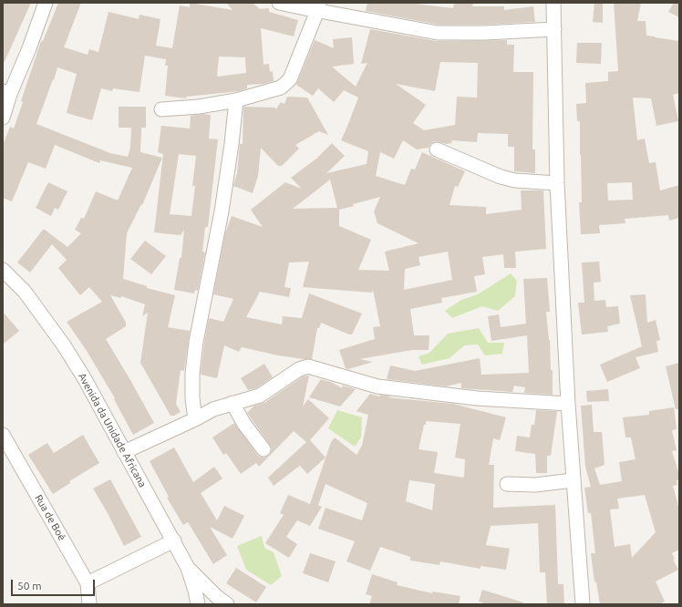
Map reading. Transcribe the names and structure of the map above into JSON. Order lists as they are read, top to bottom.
{
  "streets": {
    "street": ["Avenida da Unidade Africana", "Rua de Boé"]
  },
  "scale_bar": "50 m"
}
